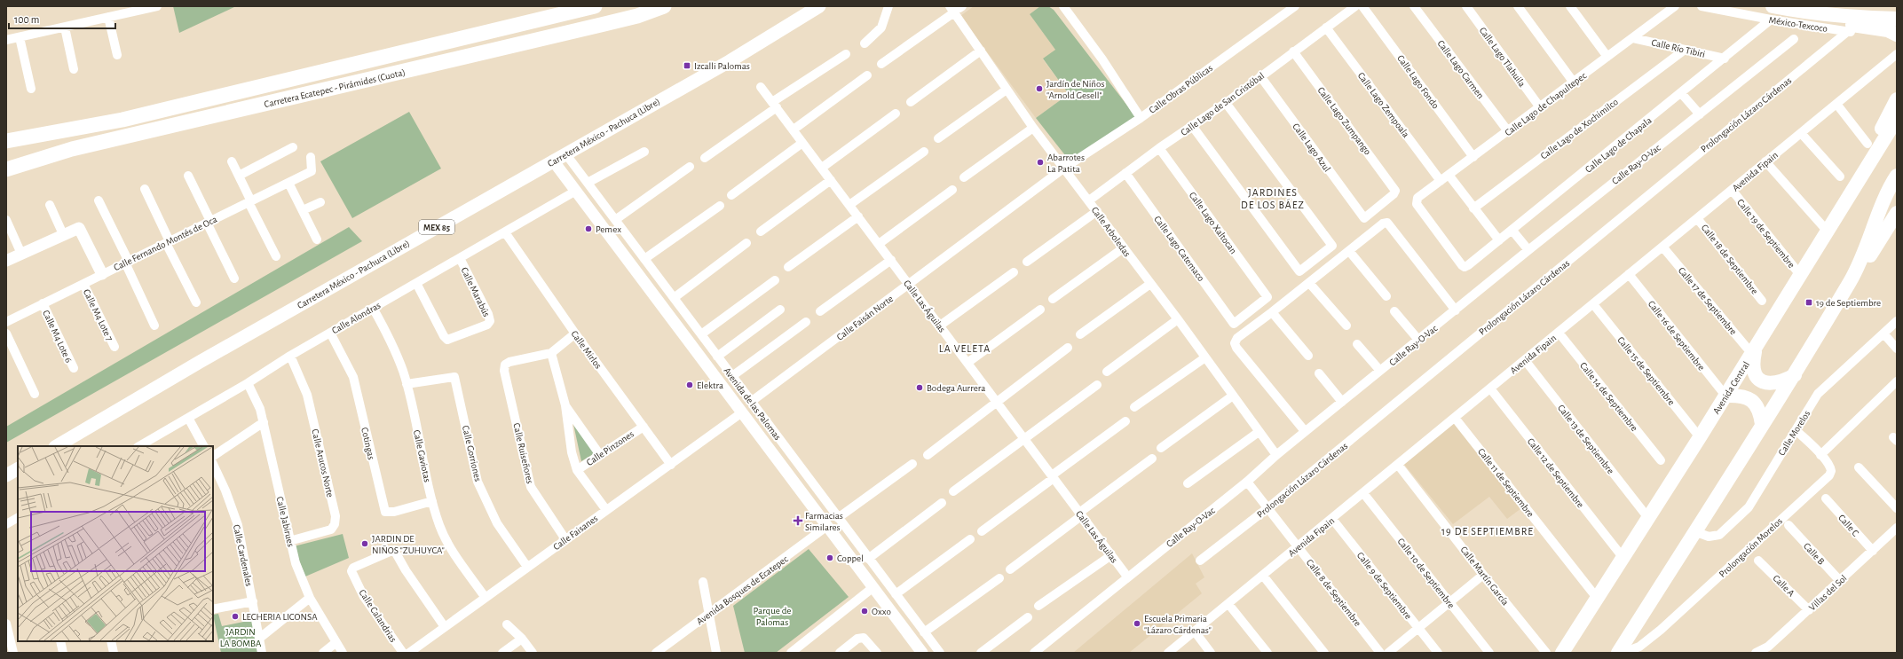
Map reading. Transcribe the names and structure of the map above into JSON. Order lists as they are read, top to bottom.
{
  "streets": {
    "highway": ["Carretera Ecatepec - Pirámides (Cuota)", "Avenida Central"],
    "main road": ["Carretera México - Pachuca (Libre)", "MEX 85", "Avenida de las Palomas"],
    "street": [
      "México-Texcoco",
      "Calle Río Tibiri",
      "Calle Lago Tlahuila",
      "Calle Lago Carmen",
      "Calle Lago Fondo",
      "Calle Obras Públicas",
      "Calle Lago de San Cristóbal",
      "Calle Lago de Chapultepec",
      "Calle Lago Zempoala",
      "Prolongación Lázaro Cárdenas",
      "Calle Lago Zumpango",
      "Calle Lago de Xochimilco",
      "Calle Lago de Chapala",
      "Calle Lago Azul",
      "Calle Ray-O-Vac",
      "Avenida Fipain",
      "Calle Lago Xaltocan",
      "Calle Arboledas",
      "Calle 19 de Septiembre",
      "Calle Fernando Montés de Oca",
      "Calle Lago Catemaco",
      "Calle 18 de Septiembre",
      "Calle Marabús",
      "Calle 17 de Septiembre",
      "Calle Las Águilas",
      "Calle M4 Lote 7",
      "Calle Alondras",
      "Calle Faisán Norte",
      "Calle 16 de Septiembre",
      "Calle M4 Lote 6",
      "Calle Mirlos",
      "Calle 15 de Septiembre",
      "Calle 14 de Septiembre",
      "Calle Morelos",
      "Calle 13 de Septiembre",
      "Cotingas",
      "Calle Pinzones",
      "Calle Gorriones",
      "Calle Ruiseñores",
      "Calle Gaviotas",
      "Calle Arucos Norte",
      "Calle 12 de Septiembre",
      "Calle 11 de Septiembre",
      "Calle Jabirues",
      "Calle C",
      "Calle Faisanes",
      "Prolongación Morelos",
      "Calle B",
      "Calle Cardenales",
      "Calle 10 de Septiembre",
      "Calle Martín García",
      "Calle 9 de Septiembre",
      "Calle A",
      "Avenida Bosques de Ecatepec",
      "Calle 8 de Septiembre",
      "Villas del Sol",
      "Calle Calandrias"
    ]
  },
  "crossings": [
    ["México-Texcoco", "Prolongación Lázaro Cárdenas"],
    ["México-Texcoco", "Calle Lago de Chapala"],
    ["Calle Río Tibiri", "Calle Lago de Chapultepec"],
    ["Calle Río Tibiri", "Calle Lago de Xochimilco"],
    ["Calle Río Tibiri", "Calle Lago de Chapala"],
    ["Calle Lago Tlahuila", "Calle Lago de Chapultepec"],
    ["Calle Lago Carmen", "Calle Lago de Chapultepec"],
    ["Calle Lago Fondo", "Calle Lago de Chapultepec"],
    ["Calle Obras Públicas", "Calle Arboledas"],
    ["Calle Obras Públicas", "Calle Faisán Norte"],
    ["Calle Lago de San Cristóbal", "Calle Lago Zempoala"],
    ["Calle Lago de San Cristóbal", "Calle Lago Zumpango"],
    ["Calle Lago de San Cristóbal", "Calle Lago Azul"],
    ["Calle Lago de San Cristóbal", "Calle Lago Xaltocan"],
    ["Calle Lago de San Cristóbal", "Calle Arboledas"],
    ["Calle Lago de San Cristóbal", "Calle Lago Catemaco"],
    ["Calle Lago de Chapultepec", "Calle Lago Zempoala"],
    ["Calle Lago de Chapultepec", "Calle Lago de Chapala"],
    ["Prolongación Lázaro Cárdenas", "Calle 8 de Septiembre"],
    ["Calle Lago Zumpango", "Calle Lago Azul"],
    ["Carretera México - Pachuca (Libre)", "Avenida de las Palomas"],
    ["Calle Ray-O-Vac", "Calle Arboledas"],
    ["Calle Ray-O-Vac", "Calle Las Águilas"],
    ["Calle Ray-O-Vac", "Calle 8 de Septiembre"],
    ["Avenida Fipain", "Calle 19 de Septiembre"],
    ["Avenida Fipain", "Calle 18 de Septiembre"],
    ["Avenida Fipain", "Calle 17 de Septiembre"],
    ["Avenida Fipain", "Calle 16 de Septiembre"],
    ["Avenida Fipain", "Calle 15 de Septiembre"],
    ["Avenida Fipain", "Calle 14 de Septiembre"],
    ["Avenida Fipain", "Calle 13 de Septiembre"],
    ["Avenida Fipain", "Calle 12 de Septiembre"],
    ["Avenida Fipain", "Calle 11 de Septiembre"],
    ["Avenida Fipain", "Calle 10 de Septiembre"],
    ["Avenida Fipain", "Calle Martín García"],
    ["Avenida Fipain", "Calle 9 de Septiembre"],
    ["Avenida Fipain", "Calle 8 de Septiembre"],
    ["Calle Lago Xaltocan", "Calle Lago Catemaco"],
    ["Calle Arboledas", "Calle Faisán Norte"],
    ["Calle 19 de Septiembre", "Avenida Central"],
    ["Calle Fernando Montés de Oca", "Calle M4 Lote 7"],
    ["Calle Fernando Montés de Oca", "Calle M4 Lote 6"],
    ["Calle Marabús", "Calle Alondras"],
    ["Calle 17 de Septiembre", "Avenida Central"],
    ["Calle Las Águilas", "Calle Faisán Norte"],
    ["Calle Alondras", "Calle Mirlos"],
    ["Calle Alondras", "Avenida de las Palomas"],
    ["Calle Alondras", "Cotingas"],
    ["Calle Alondras", "Calle Gaviotas"],
    ["Calle Alondras", "Calle Arucos Norte"],
    ["Calle Alondras", "Calle Jabirues"],
    ["Calle Faisán Norte", "Avenida de las Palomas"],
    ["Calle 16 de Septiembre", "Avenida Central"],
    ["Calle Mirlos", "Calle Pinzones"],
    ["Calle Mirlos", "Calle Faisanes"],
    ["Calle 15 de Septiembre", "Avenida Central"],
    ["Avenida Central", "Calle 13 de Septiembre"],
    ["Avenida Central", "Calle 12 de Septiembre"],
    ["Avenida Central", "Calle 11 de Septiembre"],
    ["Avenida de las Palomas", "Calle Faisanes"],
    ["Avenida de las Palomas", "Avenida Bosques de Ecatepec"],
    ["Calle Morelos", "Prolongación Morelos"],
    ["Cotingas", "Calle Gaviotas"],
    ["Calle Gorriones", "Calle Gaviotas"],
    ["Calle Gorriones", "Calle Faisanes"],
    ["Calle Ruiseñores", "Calle Faisanes"],
    ["Calle Gaviotas", "Calle Faisanes"],
    ["Calle Arucos Norte", "Calle Jabirues"],
    ["Calle C", "Villas del Sol"],
    ["Calle Faisanes", "Calle Calandrias"],
    ["Calle B", "Villas del Sol"],
    ["Calle A", "Villas del Sol"]
  ],
  "districts": ["JARDINES DE LOS BÁEZ", "LA VELETA", "19 DE SEPTIEMBRE"],
  "parks": ["Parque de Palomas", "JARDIN LA BOMBA"],
  "places": {
    "transit": ["Izcalli Palomas", "19 de Septiembre"],
    "other": [
      "Jardín de Niños \"Arnold Gesell\"",
      "Abarrotes La Patita",
      "Pemex",
      "Elektra",
      "Bodega Aurrera",
      "JARDIN DE NIÑOS \"ZUHUYCA\"",
      "Coppel",
      "Oxxo",
      "LECHERIA LICONSA",
      "Escuela Primaria \"Lázaro Cárdenas\""
    ],
    "health": ["Farmacias Similares"]
  },
  "scale_bar": "100 m"
}
